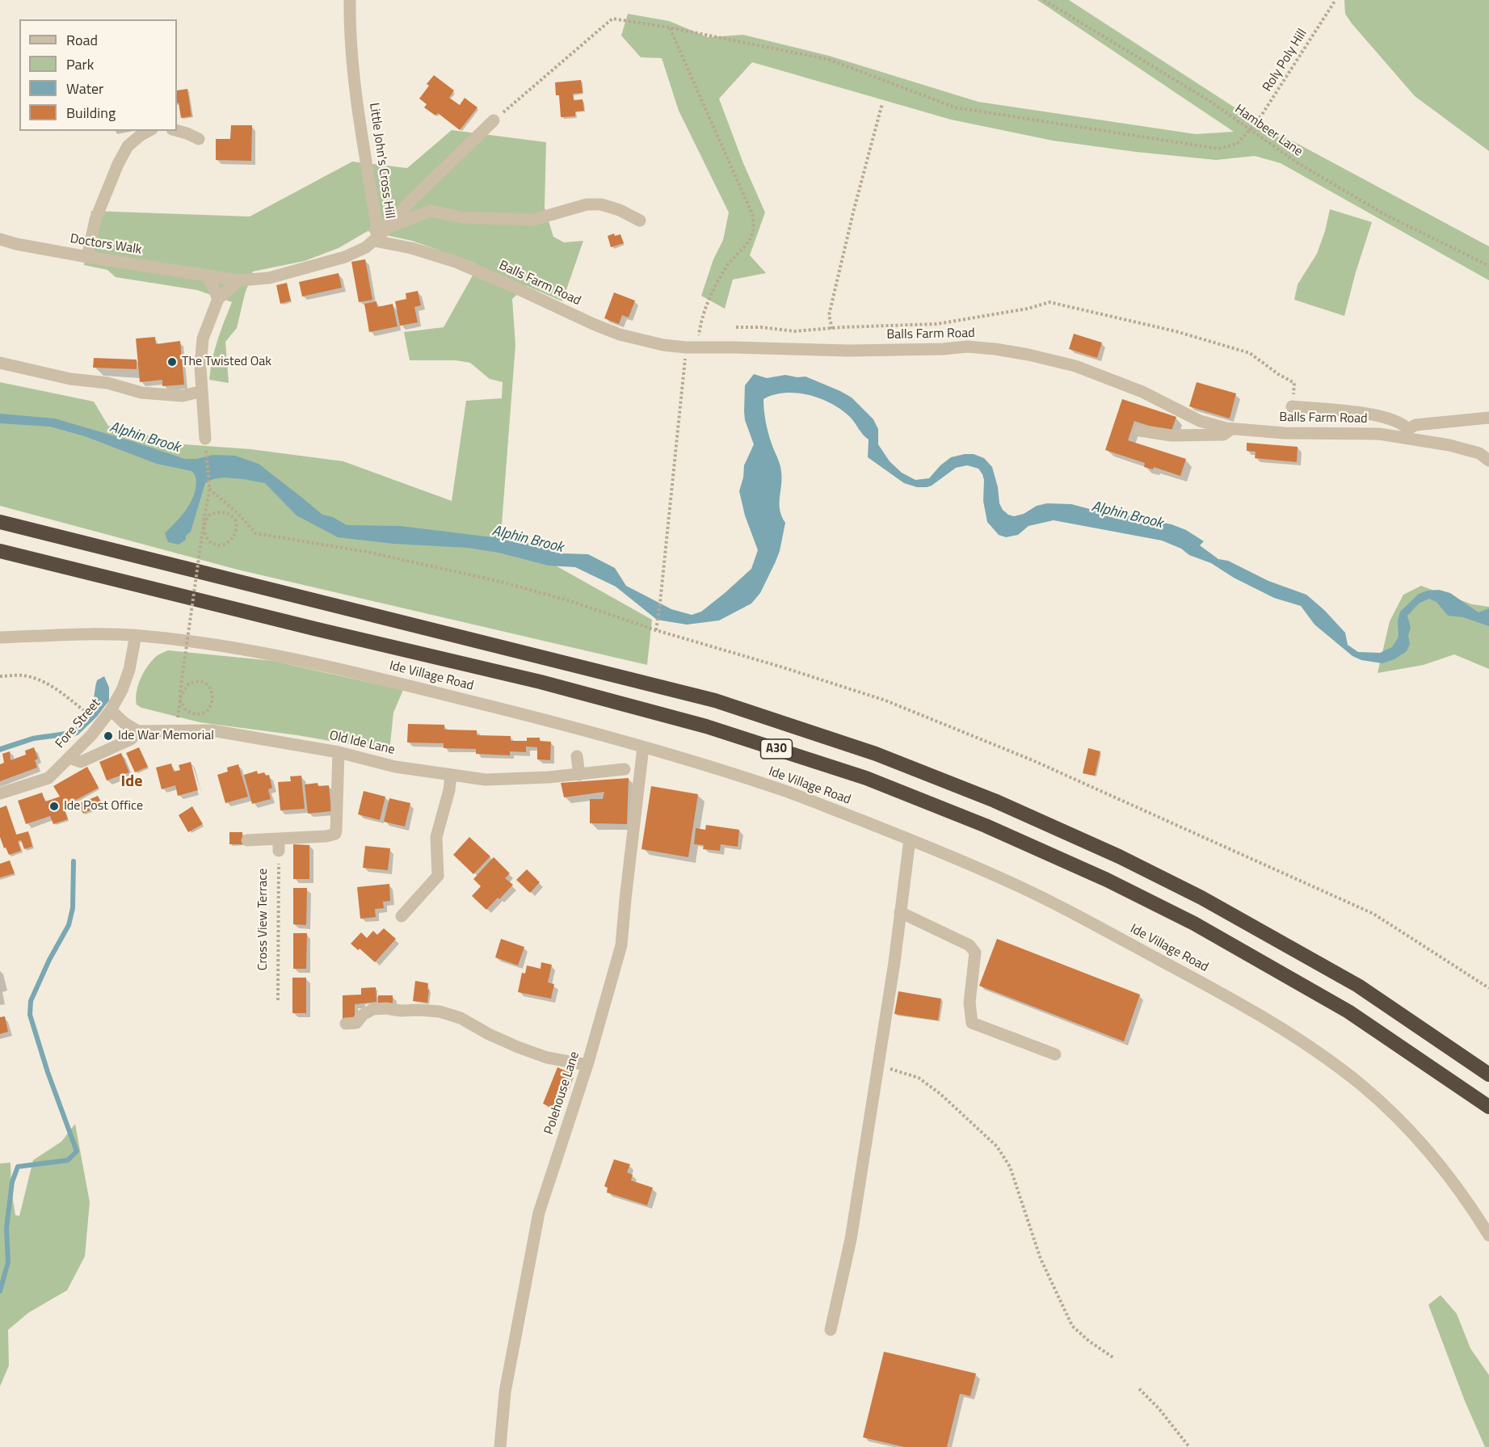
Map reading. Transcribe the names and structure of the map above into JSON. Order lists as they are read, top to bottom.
{
  "streets": {
    "highway": ["A30"],
    "street": [
      "Little John's Cross Hill",
      "Doctors Walk",
      "Balls Farm Road",
      "Ide Village Road",
      "Fore Street",
      "Old Ide Lane",
      "Polehouse Lane"
    ],
    "path": ["Roly Poly Hill", "Hambeer Lane", "Cross View Terrace"]
  },
  "crossings": [
    ["Roly Poly Hill", "Hambeer Lane"],
    ["Little John's Cross Hill", "Balls Farm Road"],
    ["Ide Village Road", "Fore Street"],
    ["Ide Village Road", "Polehouse Lane"]
  ],
  "districts": ["Ide"],
  "water": ["Alphin Brook"],
  "places": ["The Twisted Oak", "Ide War Memorial", "Ide Post Office"],
  "legend": [
    "Road",
    "Park",
    "Water",
    "Building"
  ]
}
